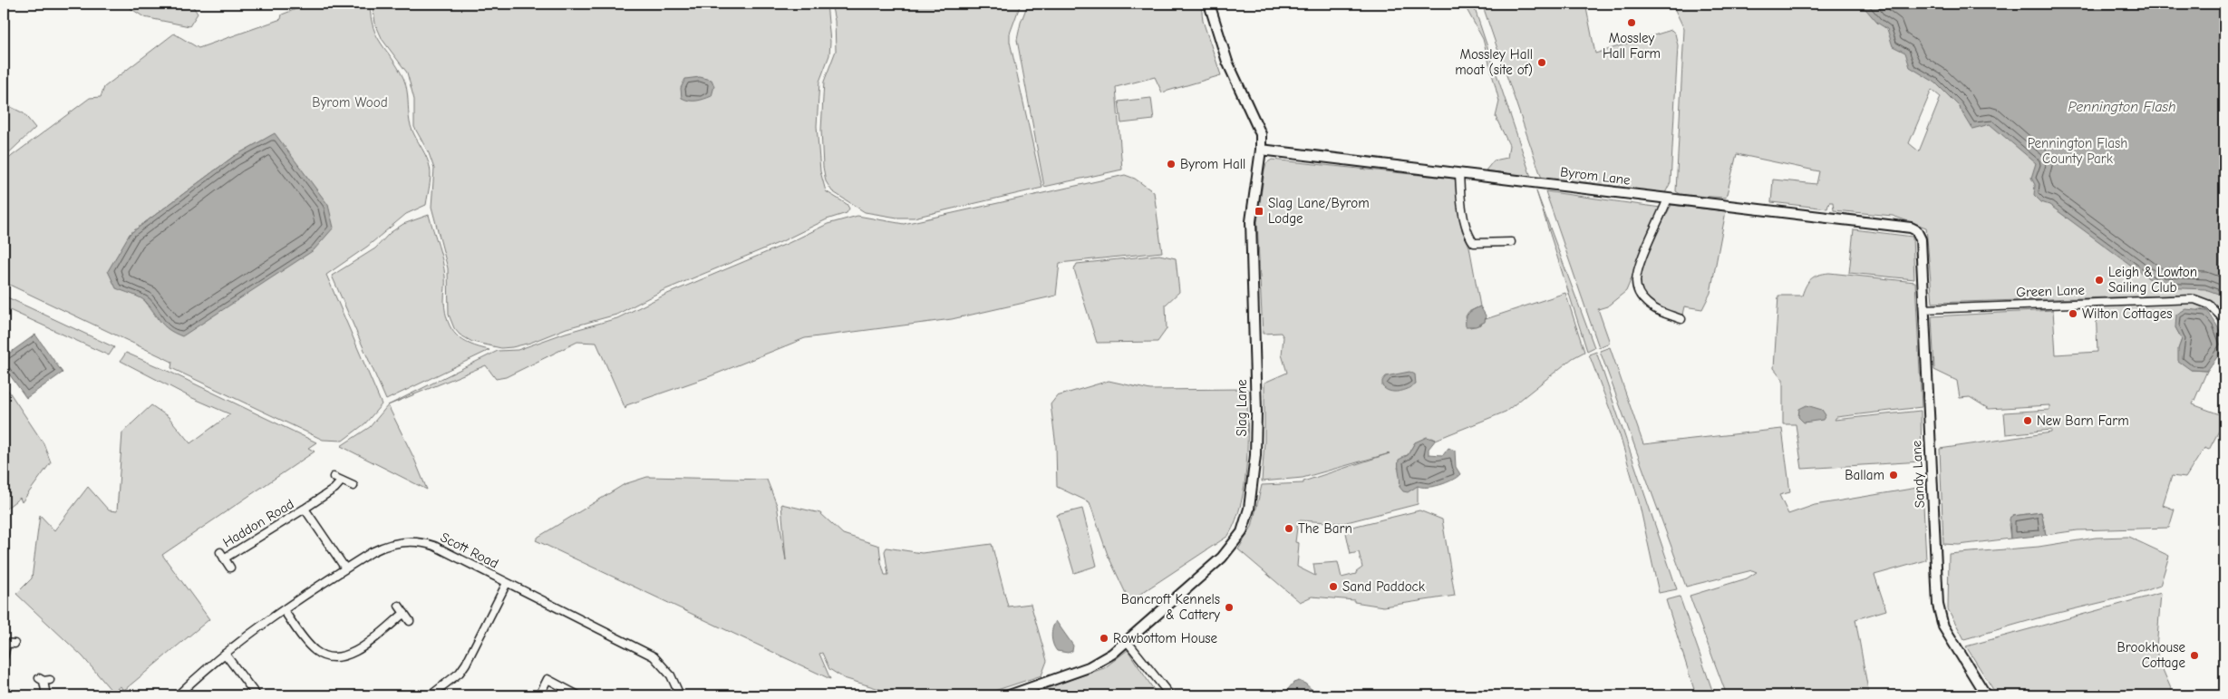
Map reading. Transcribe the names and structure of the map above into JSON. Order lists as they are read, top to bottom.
{
  "streets": {
    "street": [
      "Byrom Lane",
      "Green Lane",
      "Slag Lane",
      "Sandy Lane",
      "Haddon Road",
      "Scott Road"
    ]
  },
  "crossings": [
    ["Byrom Lane", "Slag Lane"],
    ["Byrom Lane", "Sandy Lane"],
    ["Green Lane", "Sandy Lane"],
    ["Haddon Road", "Scott Road"]
  ],
  "water": ["Pennington Flash"],
  "parks": ["Byrom Wood", "Pennington Flash County Park"],
  "places": {
    "other": [
      "Mossley Hall Farm",
      "Mossley Hall moat (site of)",
      "Byrom Hall",
      "Leigh & Lowton Sailing Club",
      "Wilton Cottages",
      "New Barn Farm",
      "Ballam",
      "The Barn",
      "Sand Paddock",
      "Bancroft Kennels & Cattery",
      "Rowbottom House",
      "Brookhouse Cottage"
    ],
    "transit": ["Slag Lane/Byrom Lodge"]
  }
}
